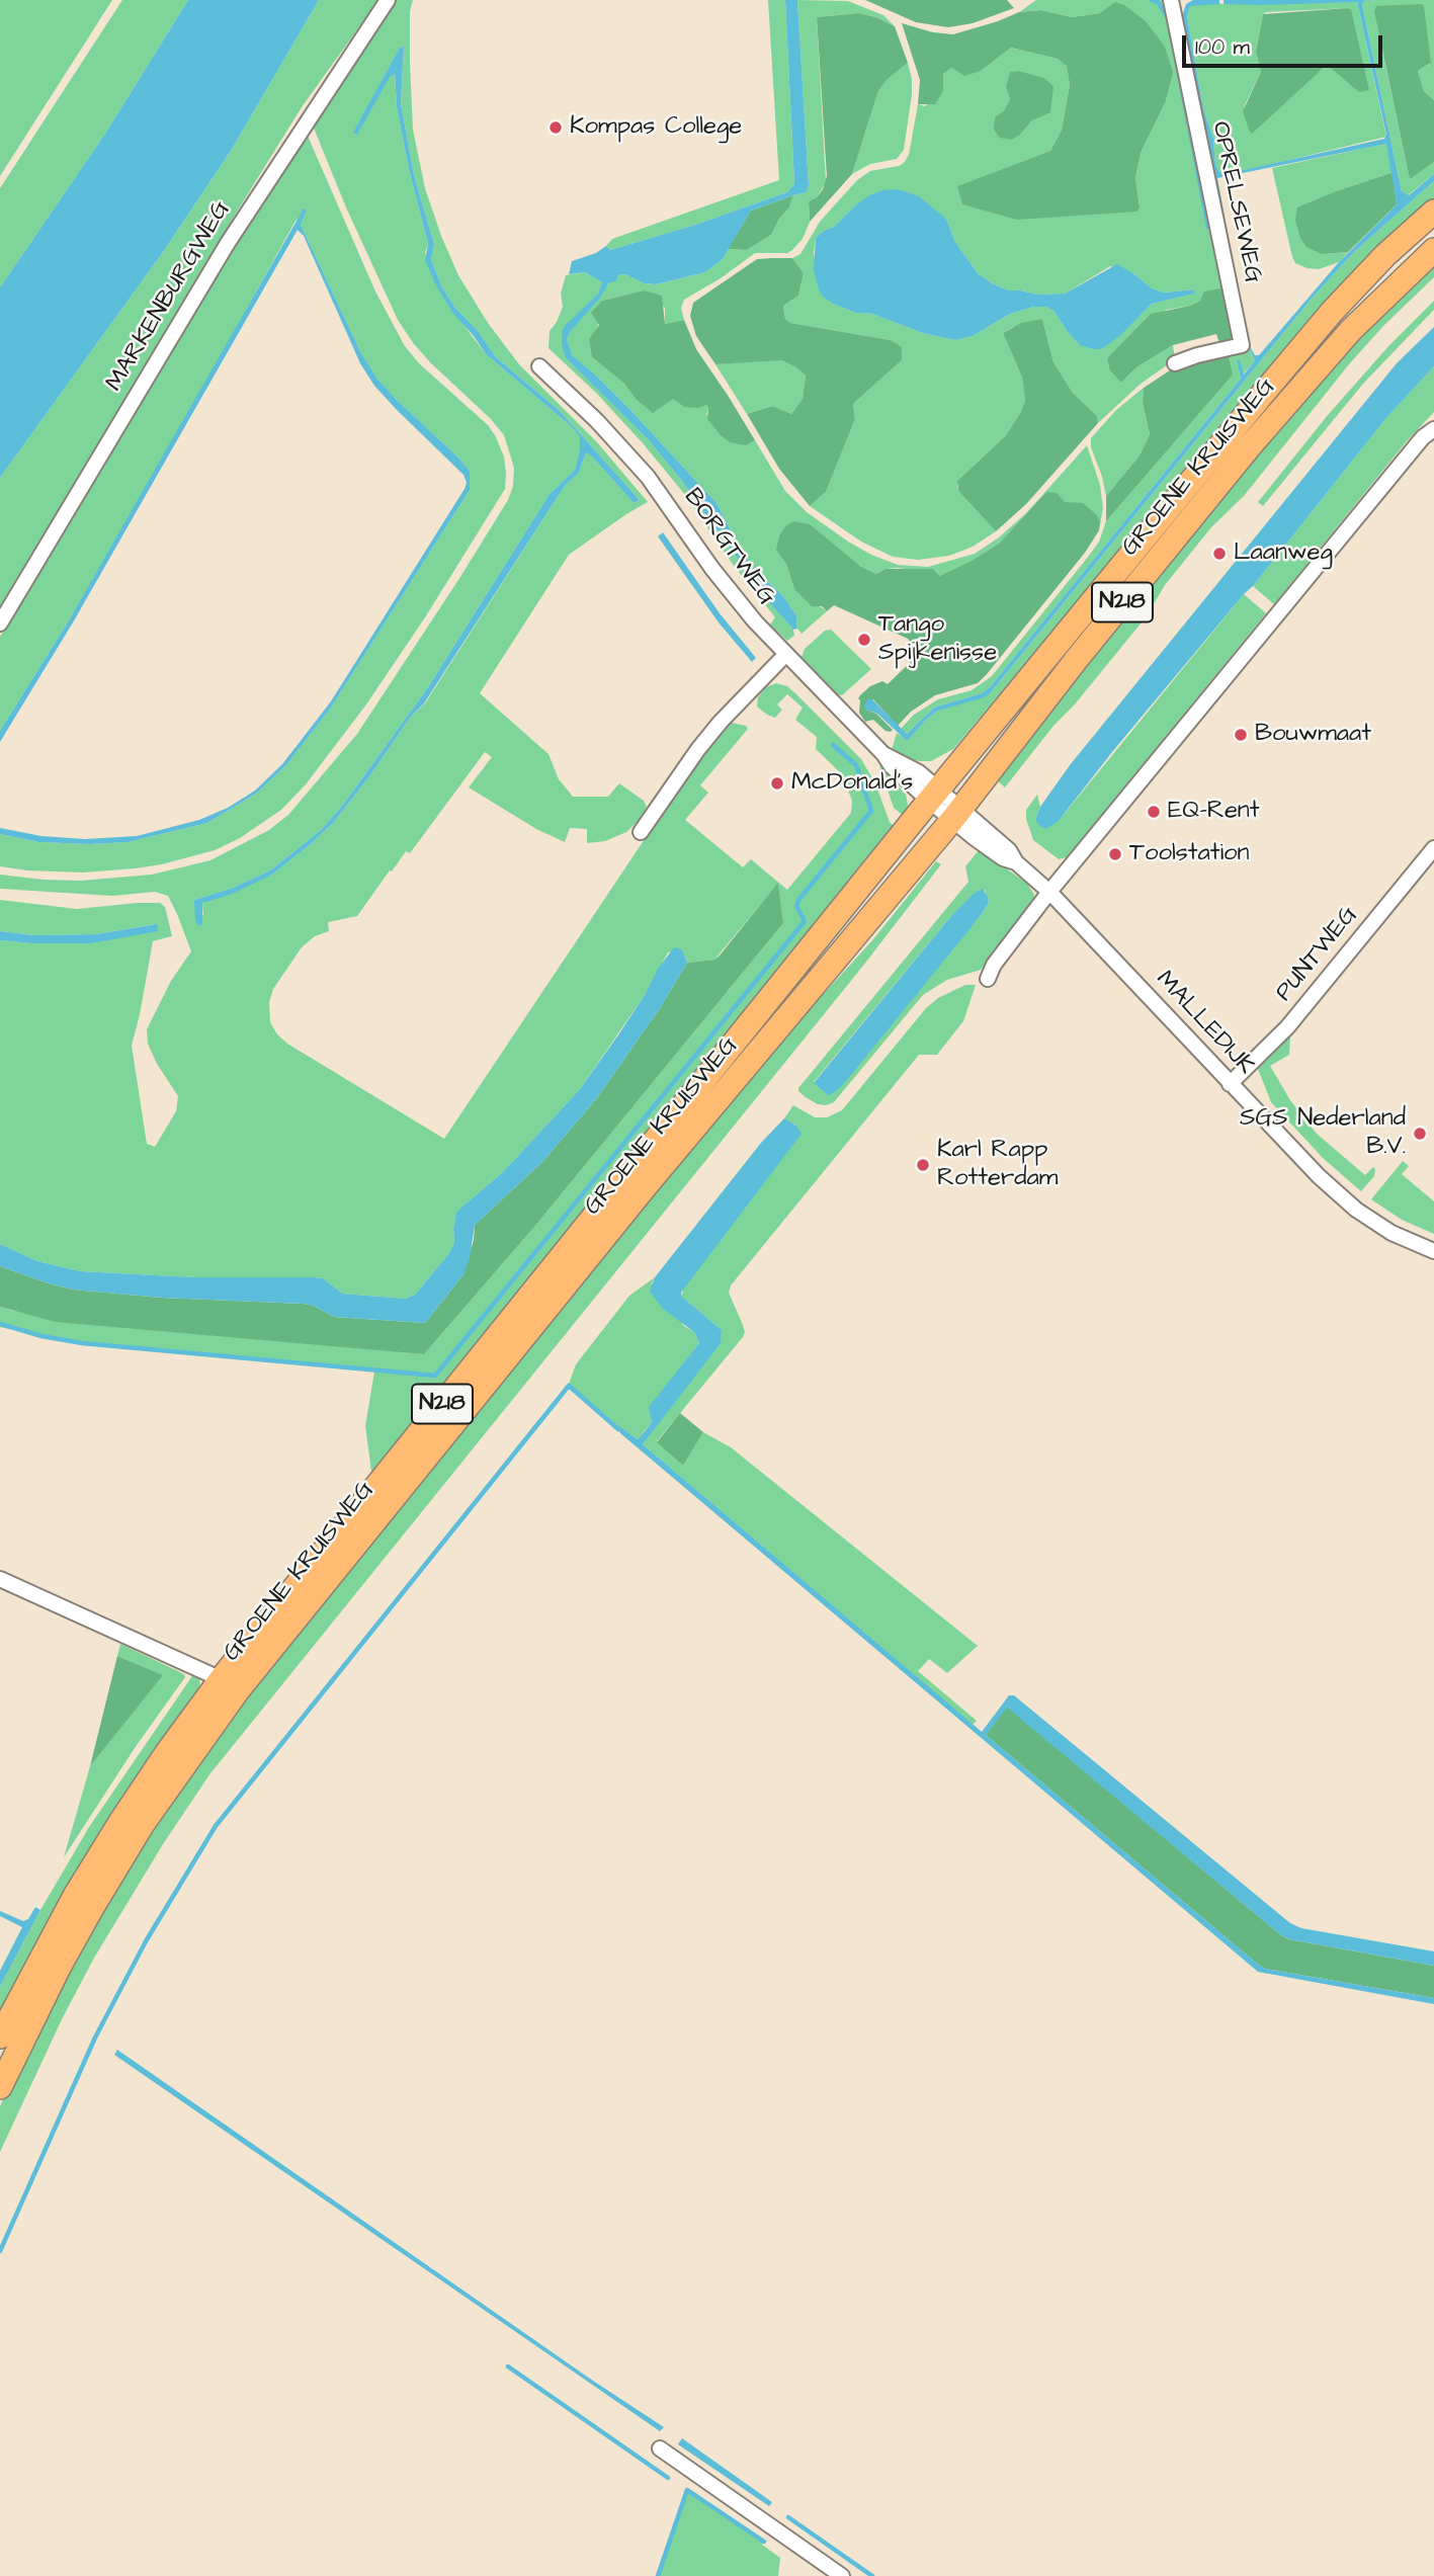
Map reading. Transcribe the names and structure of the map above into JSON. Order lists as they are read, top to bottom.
{
  "streets": {
    "main road": ["GROENE KRUISWEG", "N218"],
    "street": [
      "OPRELSEWEG",
      "MARKENBURGWEG",
      "BORGTWEG",
      "PUNTWEG",
      "MALLEDIJK"
    ]
  },
  "crossings": [
    ["GROENE KRUISWEG", "BORGTWEG"],
    ["GROENE KRUISWEG", "MALLEDIJK"],
    ["BORGTWEG", "MALLEDIJK"],
    ["PUNTWEG", "MALLEDIJK"]
  ],
  "places": [
    "Kompas College",
    "Laanweg",
    "Tango Spijkenisse",
    "Bouwmaat",
    "McDonald's",
    "EQ-Rent",
    "Toolstation",
    "SGS Nederland B.V.",
    "Karl Rapp Rotterdam"
  ],
  "scale_bar": "100 m"
}
